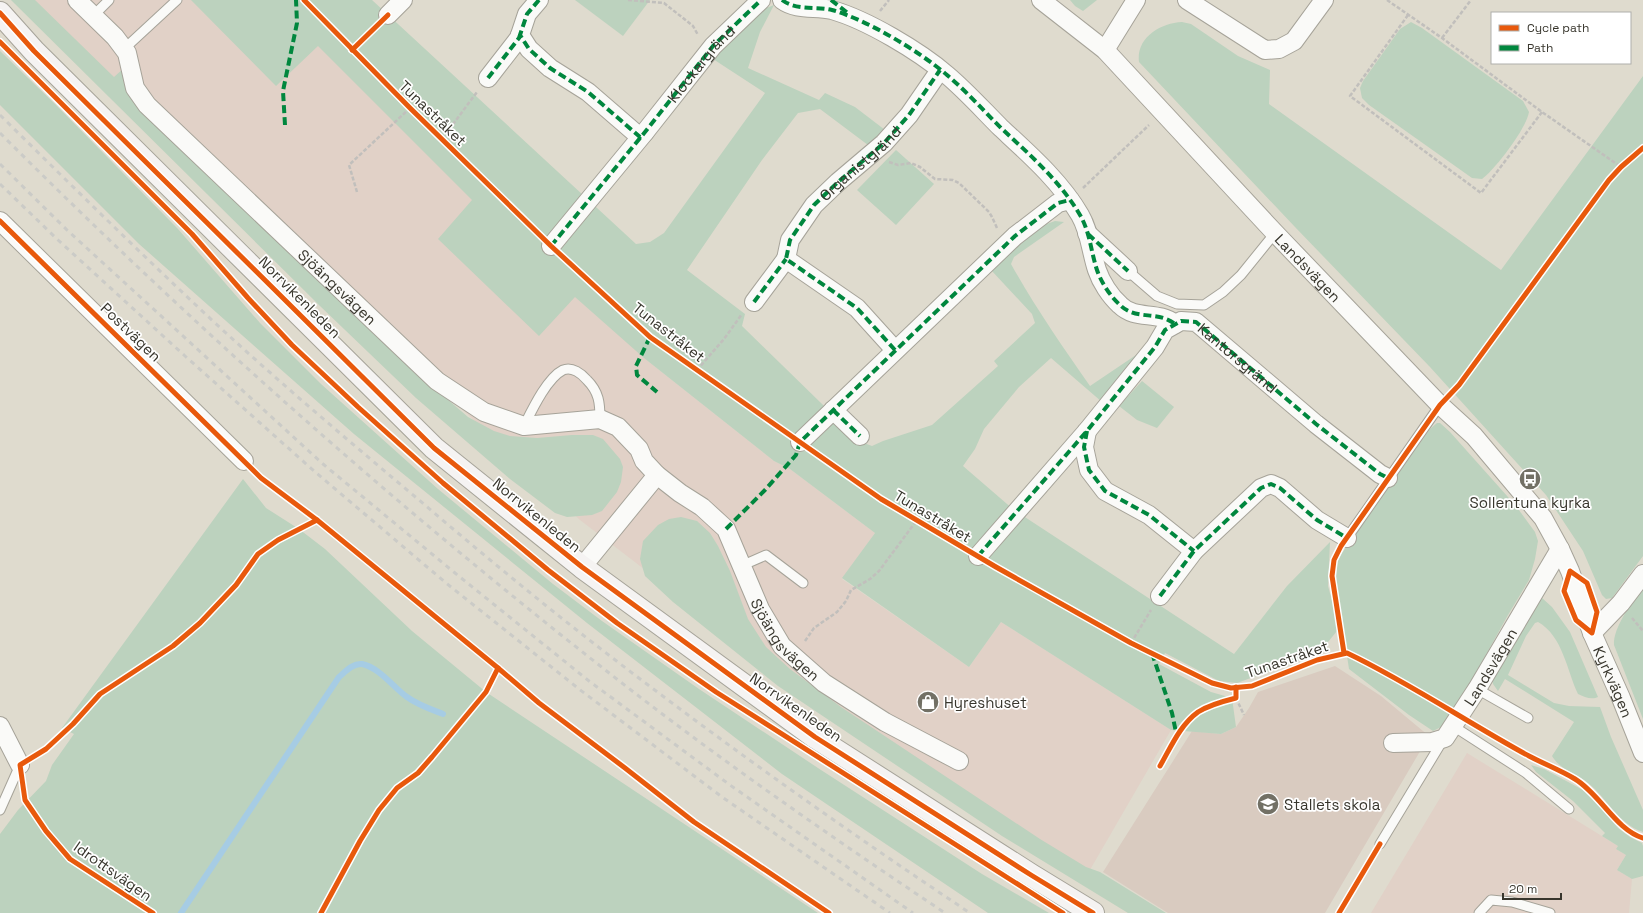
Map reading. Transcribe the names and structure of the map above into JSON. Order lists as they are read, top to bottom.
{
  "streets": {
    "main road": ["Norrvikenleden"],
    "street": [
      "Klockargränd",
      "Organistgränd",
      "Landsvägen",
      "Sjöängsvägen",
      "Postvägen",
      "Kantorsgränd",
      "Kyrkvägen"
    ],
    "cycle path": ["Tunastråket", "Idrottsvägen"]
  },
  "crossings": [
    ["Landsvägen", "Kantorsgränd"],
    ["Landsvägen", "Kyrkvägen"]
  ],
  "places": {
    "bus stop": ["Sollentuna kyrka"],
    "shop": ["Hyreshuset"],
    "school or university": ["Stallets skola"]
  },
  "legend": ["Cycle path", "Path"],
  "scale_bar": "20 m"
}
